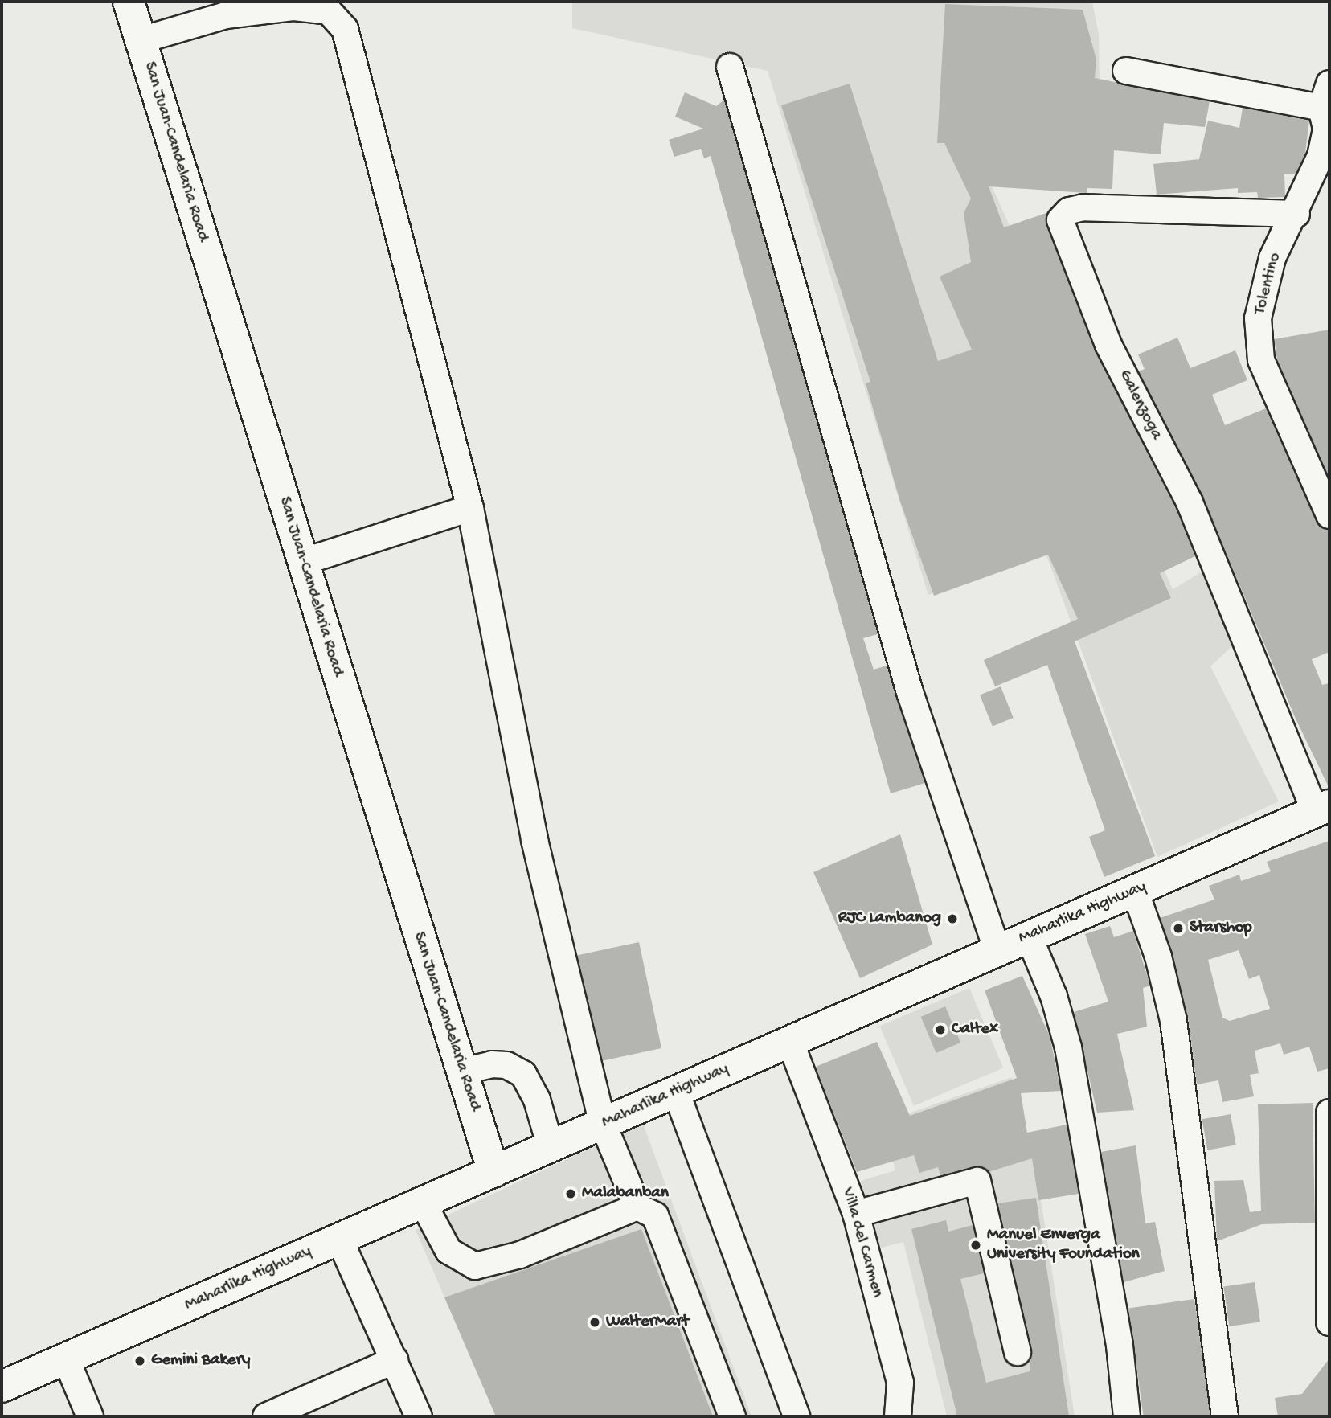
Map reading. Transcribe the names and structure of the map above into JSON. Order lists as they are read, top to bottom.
{
  "streets": {
    "main road": ["San Juan-Candelaria Road", "Maharlika Highway"],
    "street": ["Tolentino", "Galenzoga", "Villa del Carmen"]
  },
  "crossings": [
    ["San Juan-Candelaria Road", "Maharlika Highway"],
    ["Tolentino", "Galenzoga"],
    ["Galenzoga", "Maharlika Highway"],
    ["Maharlika Highway", "Villa del Carmen"]
  ],
  "places": [
    "RJC Lambanog",
    "Starshop",
    "Caltex",
    "Malabanban",
    "Manuel Enverga University Foundation",
    "WalterMart",
    "Gemini Bakery"
  ]
}
